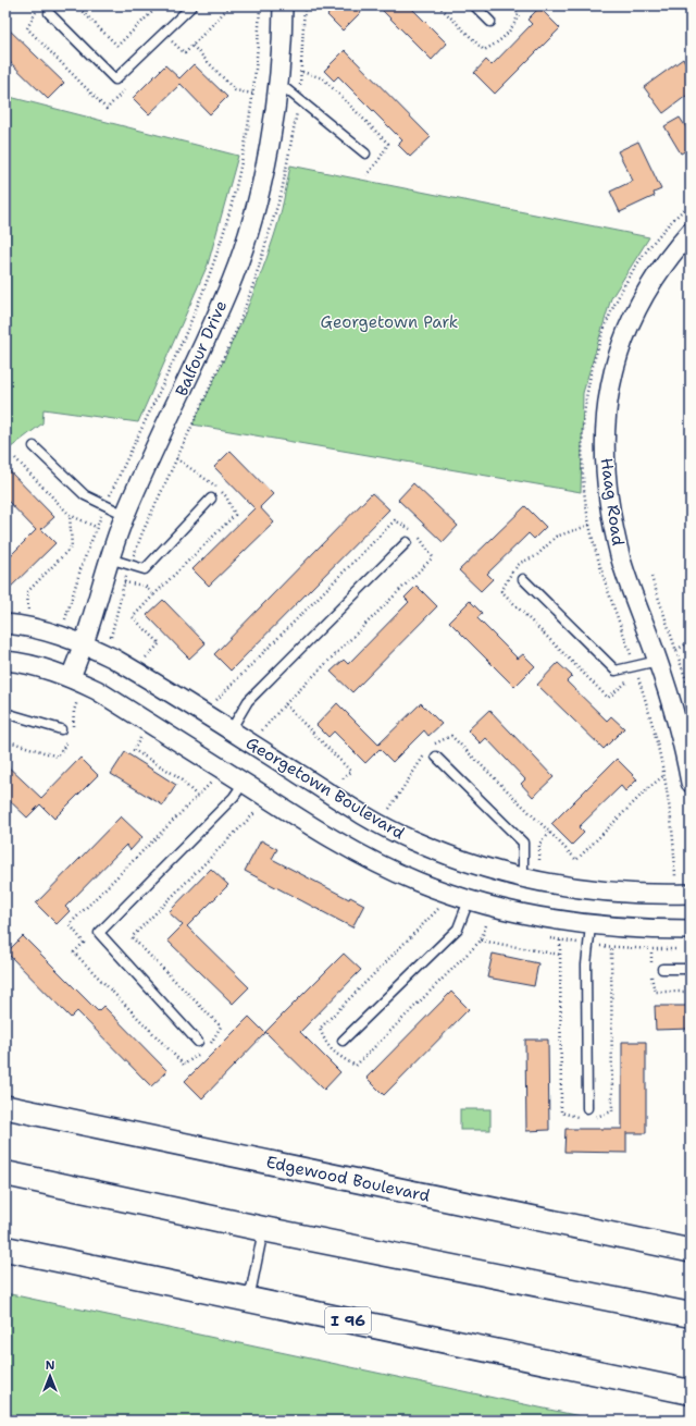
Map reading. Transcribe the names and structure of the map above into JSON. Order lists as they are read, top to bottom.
{
  "streets": {
    "highway": ["I 96"],
    "street": [
      "Balfour Drive",
      "Haag Road",
      "Georgetown Boulevard",
      "Edgewood Boulevard"
    ]
  },
  "crossings": [
    ["Balfour Drive", "Georgetown Boulevard"]
  ],
  "parks": ["Georgetown Park"],
  "north": "top"
}
